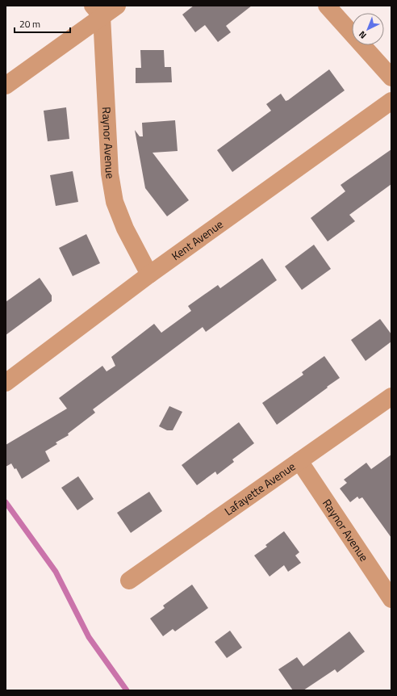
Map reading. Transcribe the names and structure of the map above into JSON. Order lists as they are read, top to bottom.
{
  "streets": {
    "street": ["Raynor Avenue", "Kent Avenue", "Lafayette Avenue"]
  },
  "crossings": [
    ["Raynor Avenue", "Kent Avenue"],
    ["Raynor Avenue", "Lafayette Avenue"]
  ],
  "scale_bar": "20 m",
  "north": "bottom left"
}
